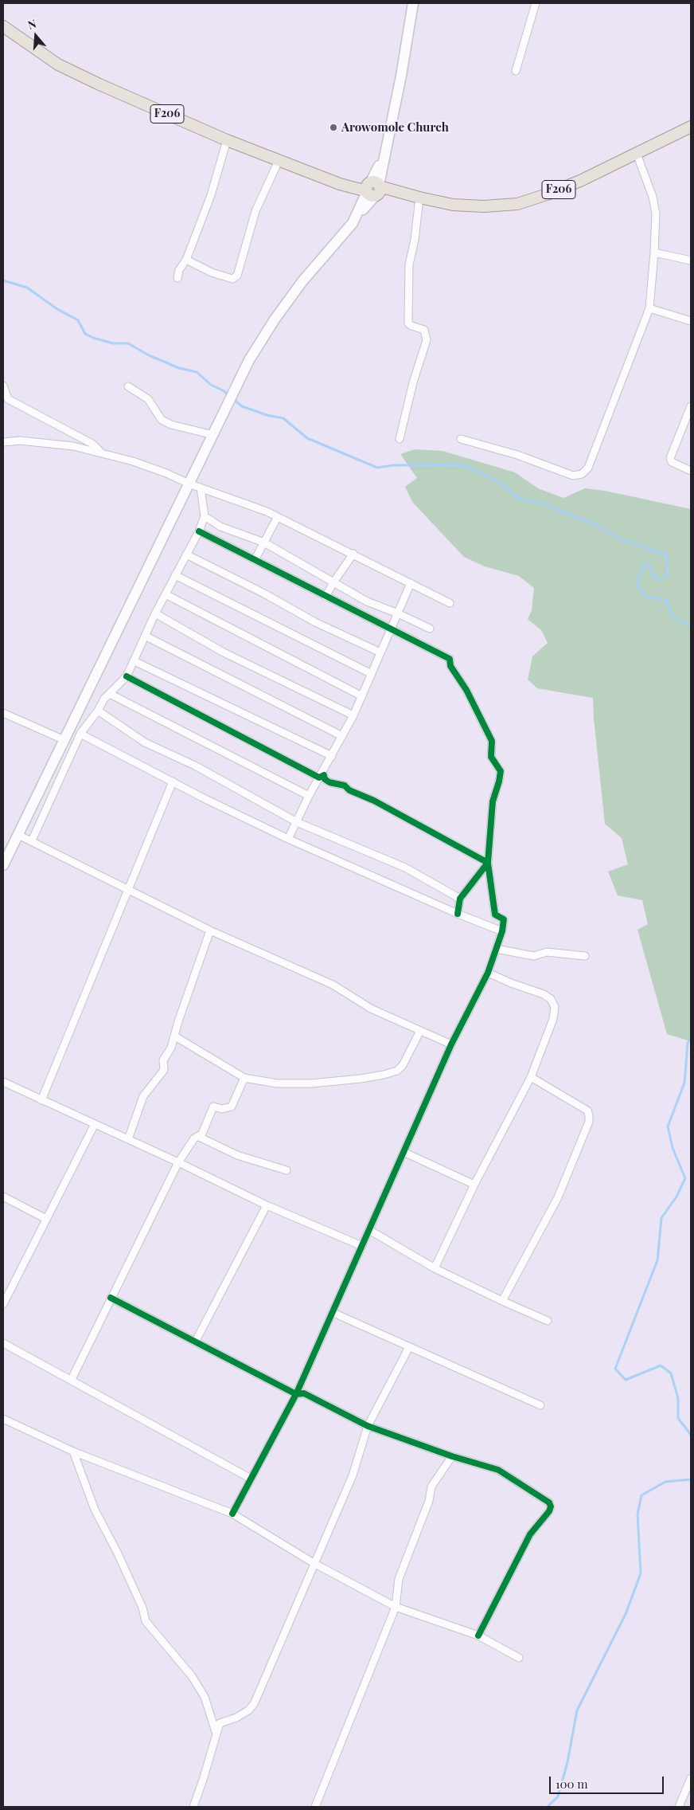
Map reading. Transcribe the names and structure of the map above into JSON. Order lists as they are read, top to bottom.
{
  "streets": {
    "main road": ["F206"]
  },
  "places": ["Arowomole Church"],
  "scale_bar": "100 m",
  "north": "top"
}
